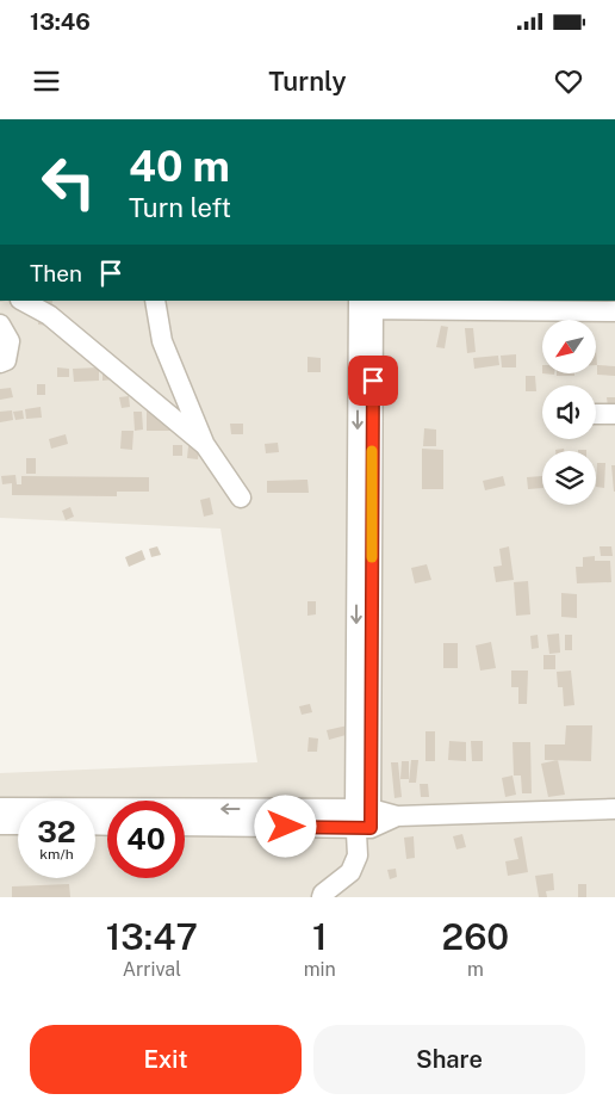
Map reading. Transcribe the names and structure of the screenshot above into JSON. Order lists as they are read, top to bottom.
{
  "north": "bottom left",
  "page": {
    "status": "13:46",
    "header": "Turnly",
    "turn": ["40 m", "Turn left"],
    "then": "Then",
    "speed": "32 km/h",
    "limit": "40",
    "eta": [
      "13:47",
      "Arrival",
      "1",
      "min",
      "260",
      "m"
    ],
    "buttons": ["Exit", "Share"]
  }
}
